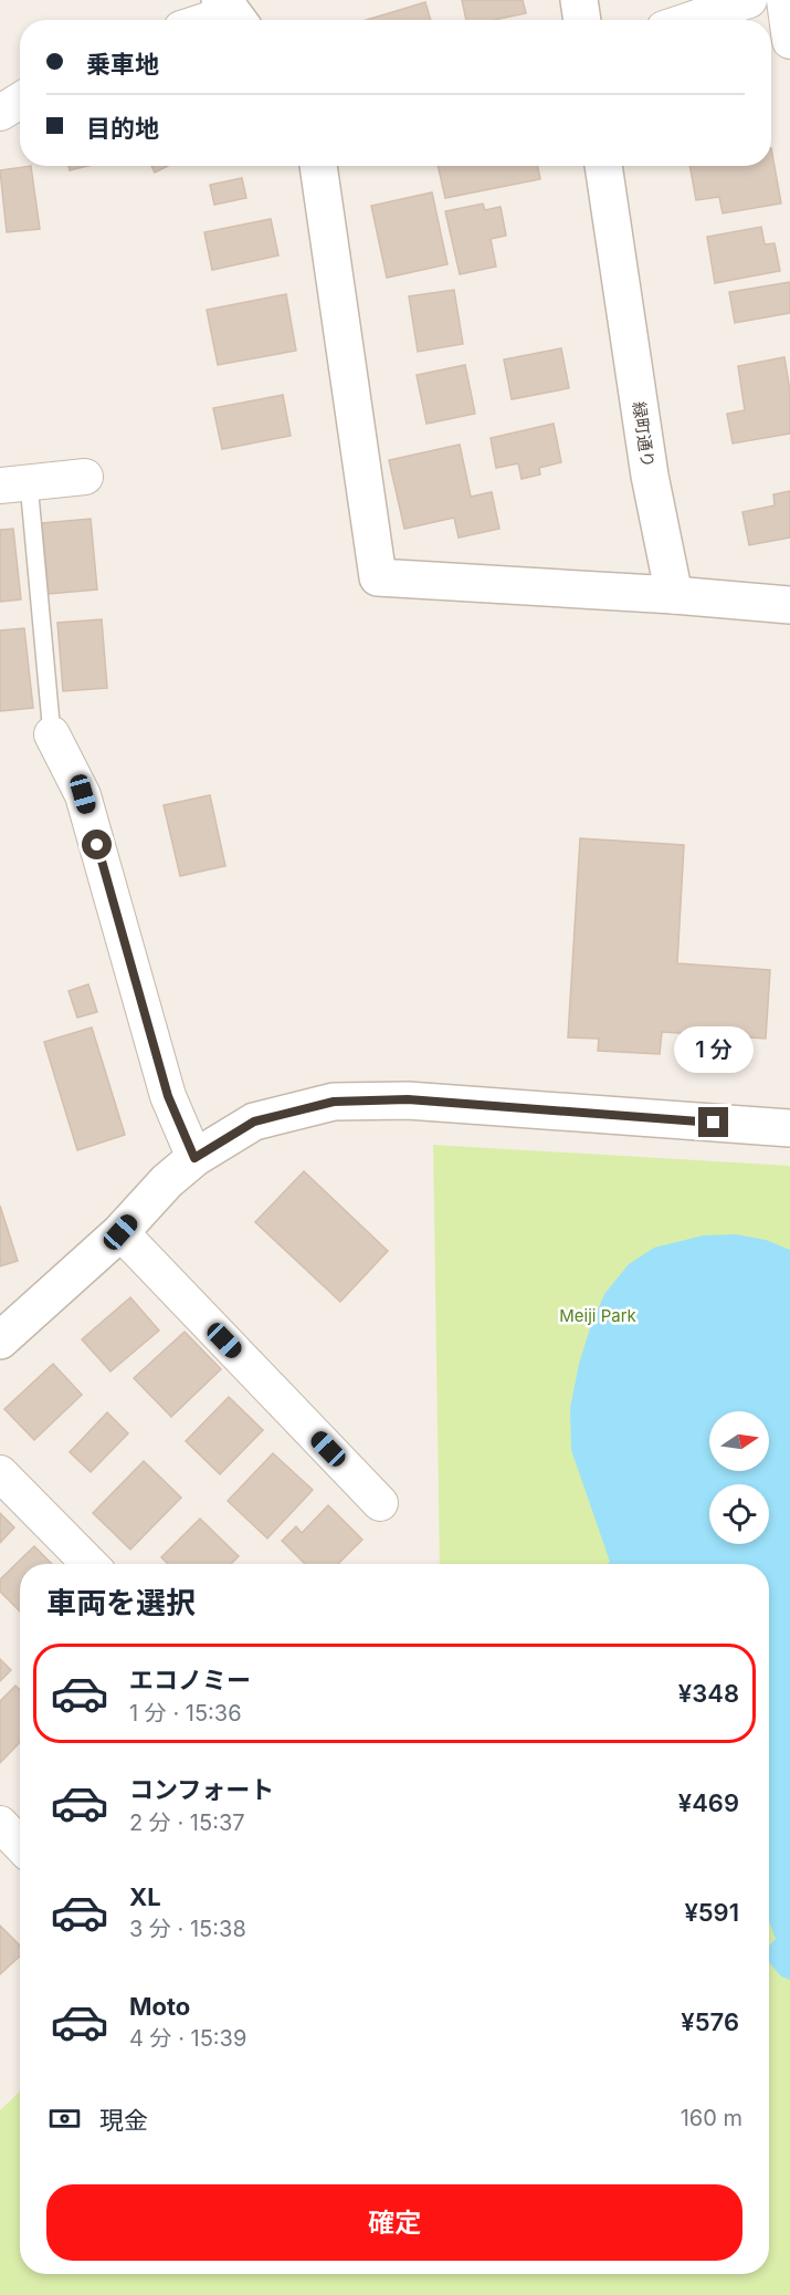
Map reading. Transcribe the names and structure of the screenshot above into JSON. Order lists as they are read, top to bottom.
{
  "streets": {
    "street": ["緑町通り"]
  },
  "parks": ["Meiji Park"],
  "north": "right",
  "page": {
    "banner": ["乗車地", "目的地"],
    "bubble": "1 分",
    "heading": "車両を選択",
    "list": [
      {
        "name": "エコノミー",
        "note": "1 分 · 15:36",
        "value": "¥348"
      },
      {
        "name": "コンフォート",
        "note": "2 分 · 15:37",
        "value": "¥469"
      },
      {
        "name": "XL",
        "note": "3 分 · 15:38",
        "value": "¥591"
      },
      {
        "name": "Moto",
        "note": "4 分 · 15:39",
        "value": "¥576"
      }
    ],
    "pay": ["現金", "160 m"],
    "buttons": "確定"
  }
}
